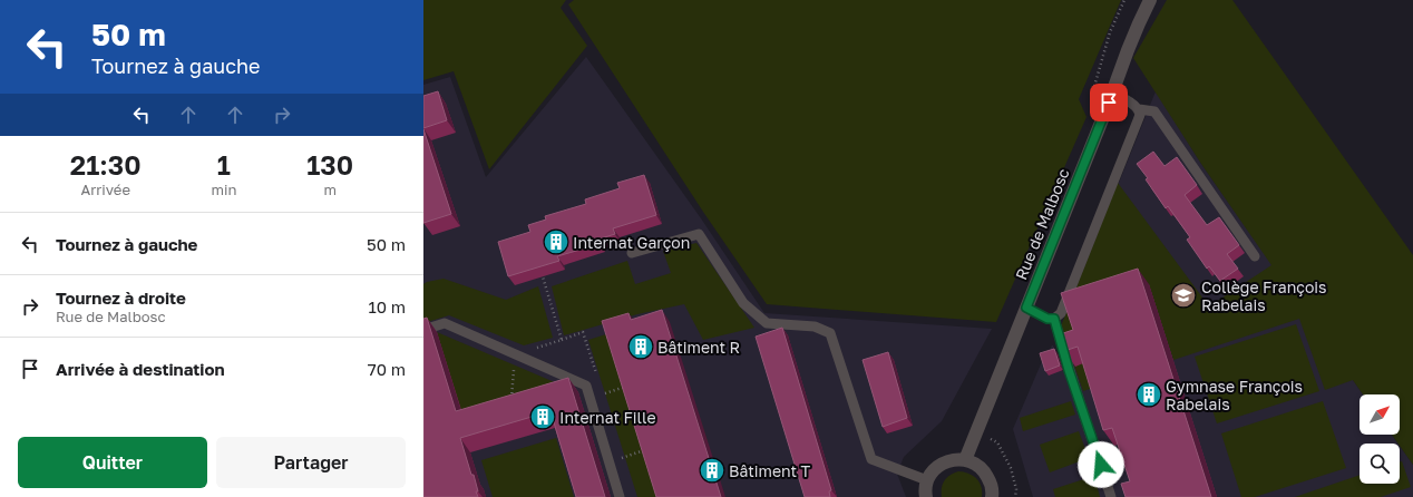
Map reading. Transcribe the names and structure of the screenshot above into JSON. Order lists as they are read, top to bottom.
{
  "streets": {
    "street": ["Rue de Malbosc"]
  },
  "places": {
    "building": [
      "Internat Garçon",
      "Bâtiment R",
      "Gymnase François Rabelais",
      "Internat Fille",
      "Bâtiment T"
    ],
    "school or university": ["Collège François Rabelais"]
  },
  "north": "top right",
  "page": {
    "turn": ["50 m", "Tournez à gauche"],
    "eta": [
      "21:30",
      "Arrivée",
      "1",
      "min",
      "130",
      "m"
    ],
    "list": [
      {
        "name": "Tournez à gauche",
        "value": "50 m"
      },
      {
        "name": "Tournez à droite",
        "note": "Rue de Malbosc",
        "value": "10 m"
      },
      {
        "name": "Arrivée à destination",
        "value": "70 m"
      }
    ],
    "buttons": ["Quitter", "Partager"]
  }
}
